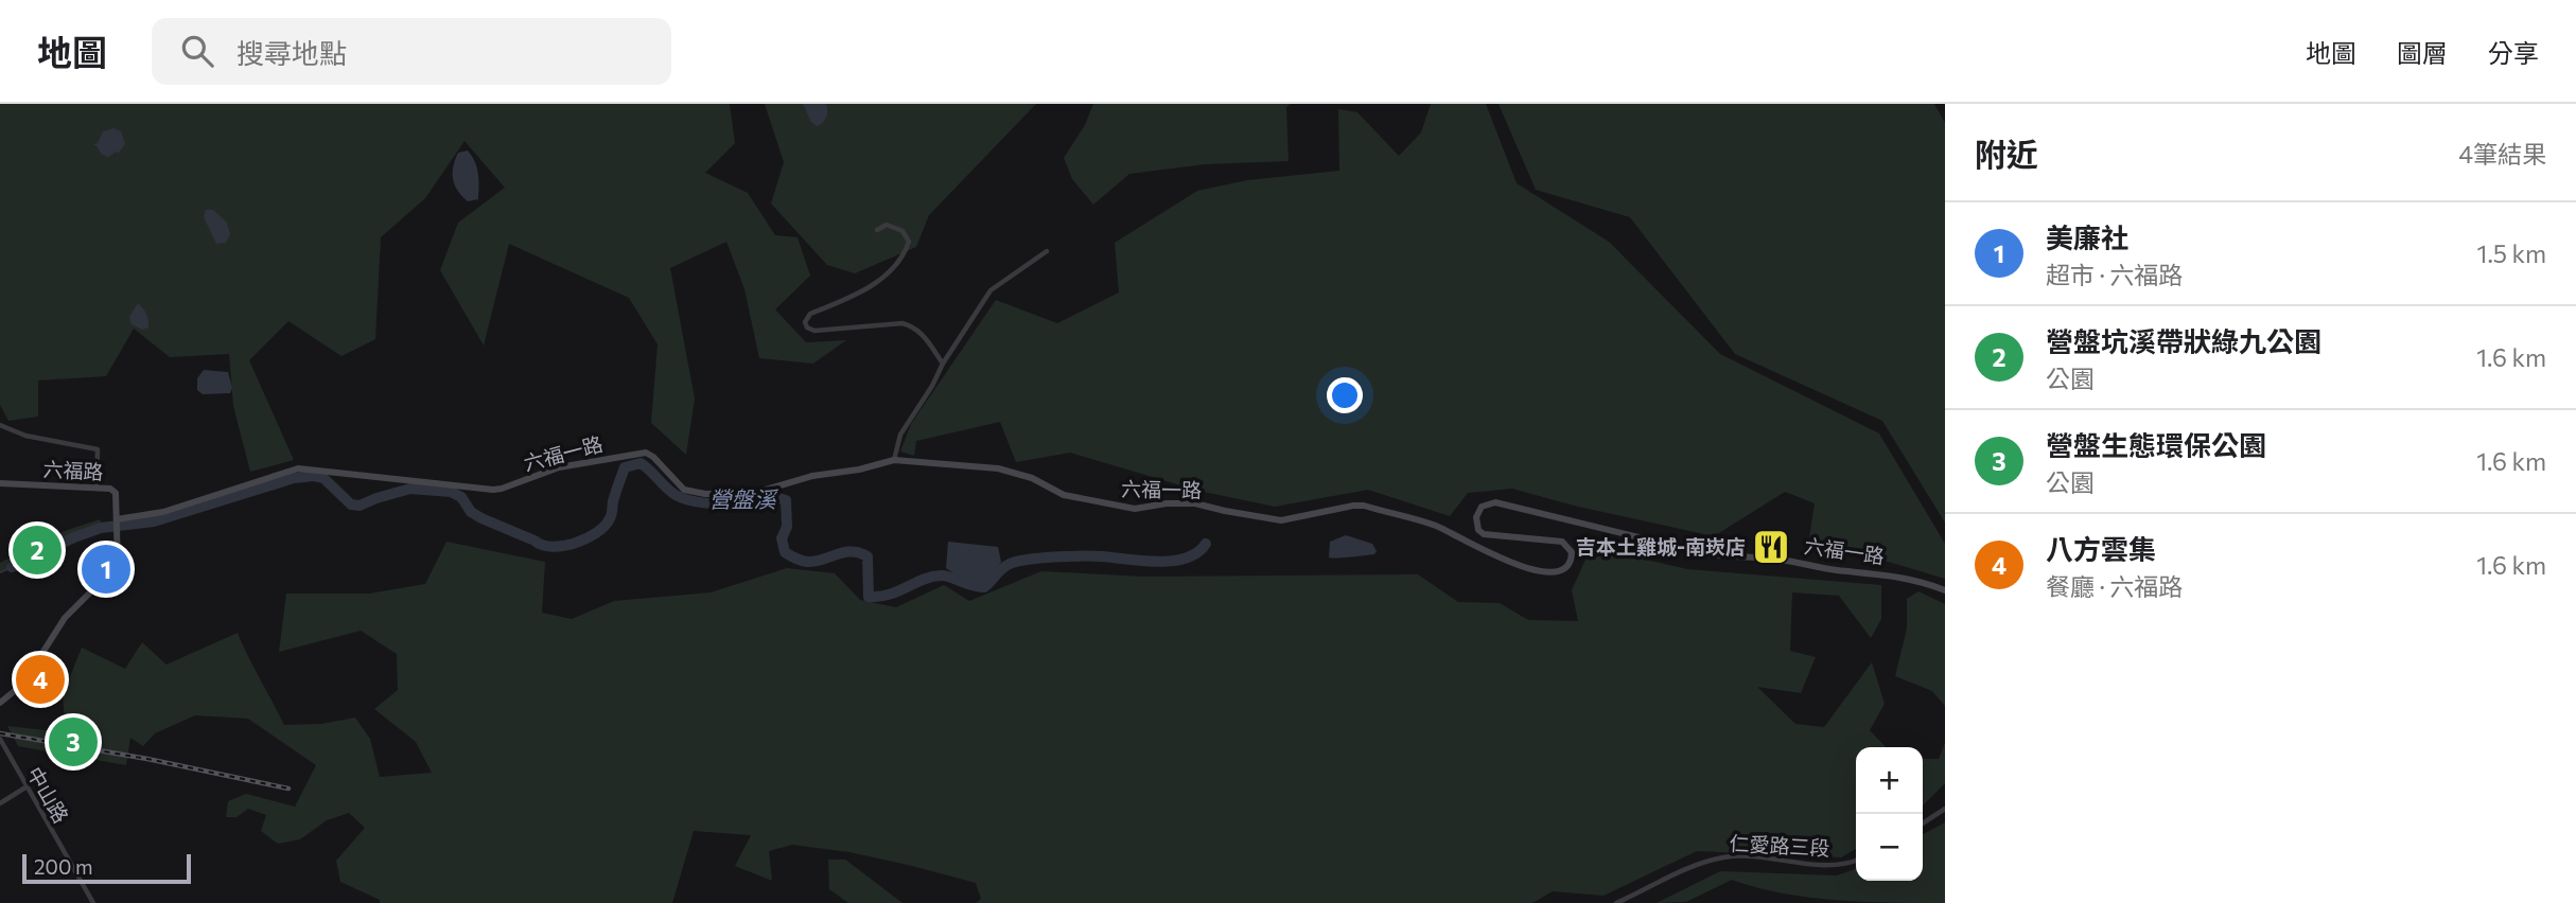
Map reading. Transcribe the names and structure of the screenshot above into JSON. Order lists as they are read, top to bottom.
{
  "streets": {
    "street": [
      "六福一路",
      "六福路",
      "中山路",
      "仁愛路三段"
    ]
  },
  "crossings": [
    ["六福一路", "六福路"]
  ],
  "water": ["營盤溪"],
  "places": {
    "restaurant": ["吉本土雞城-南崁店"]
  },
  "scale_bar": "200 m",
  "page": {
    "header": "地圖",
    "search": "搜尋地點",
    "nav": ["地圖", "圖層", "分享"],
    "heading": ["附近", "4筆結果"],
    "list": [
      {
        "mark": "1",
        "name": "美廉社",
        "note": "超市 · 六福路",
        "value": "1.5 km"
      },
      {
        "mark": "2",
        "name": "營盤坑溪帶狀綠九公園",
        "note": "公園",
        "value": "1.6 km"
      },
      {
        "mark": "3",
        "name": "營盤生態環保公園",
        "note": "公園",
        "value": "1.6 km"
      },
      {
        "mark": "4",
        "name": "八方雲集",
        "note": "餐廳 · 六福路",
        "value": "1.6 km"
      }
    ],
    "pins": [
      "2",
      "1",
      "4",
      "3"
    ],
    "map_buttons": ["+", "−"],
    "scale": "200 m"
  }
}
